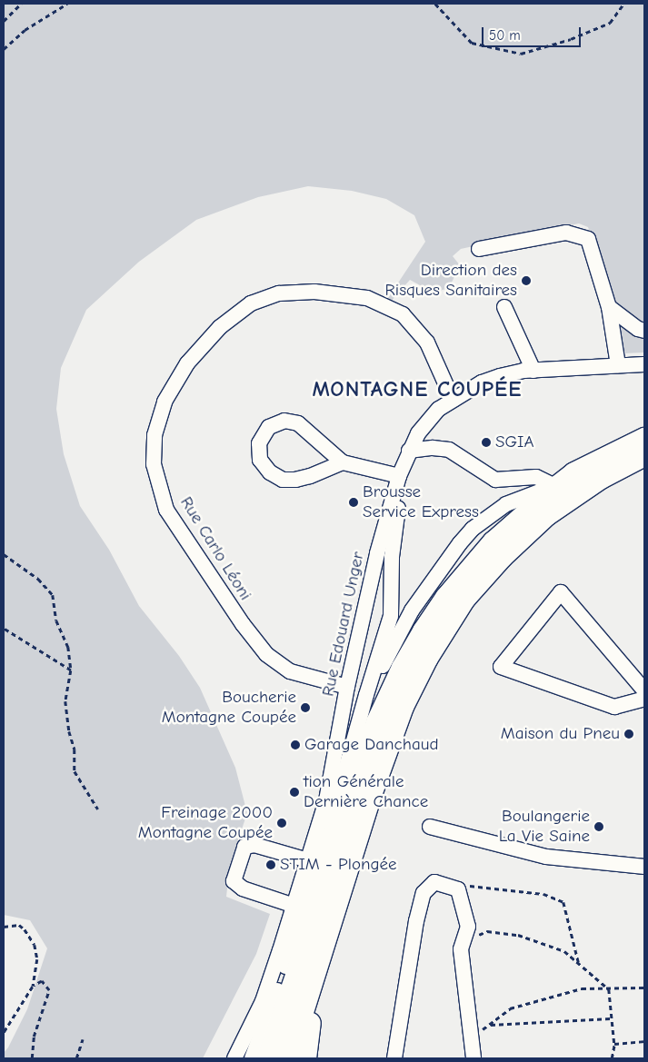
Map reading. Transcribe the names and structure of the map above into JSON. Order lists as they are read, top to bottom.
{
  "streets": {
    "street": ["Rue Carlo Léoni", "Rue Edouard Unger"]
  },
  "crossings": [
    ["Rue Carlo Léoni", "Rue Edouard Unger"]
  ],
  "districts": ["MONTAGNE COUPÉE"],
  "places": [
    "Direction des Risques Sanitaires",
    "SGIA",
    "Brousse Service Express",
    "Boucherie Montagne Coupée",
    "Maison du Pneu",
    "Garage Danchaud",
    "tion Générale Dernière Chance",
    "Freinage 2000 Montagne Coupée",
    "Boulangerie La Vie Saine",
    "STIM - Plongée"
  ],
  "scale_bar": "50 m"
}
